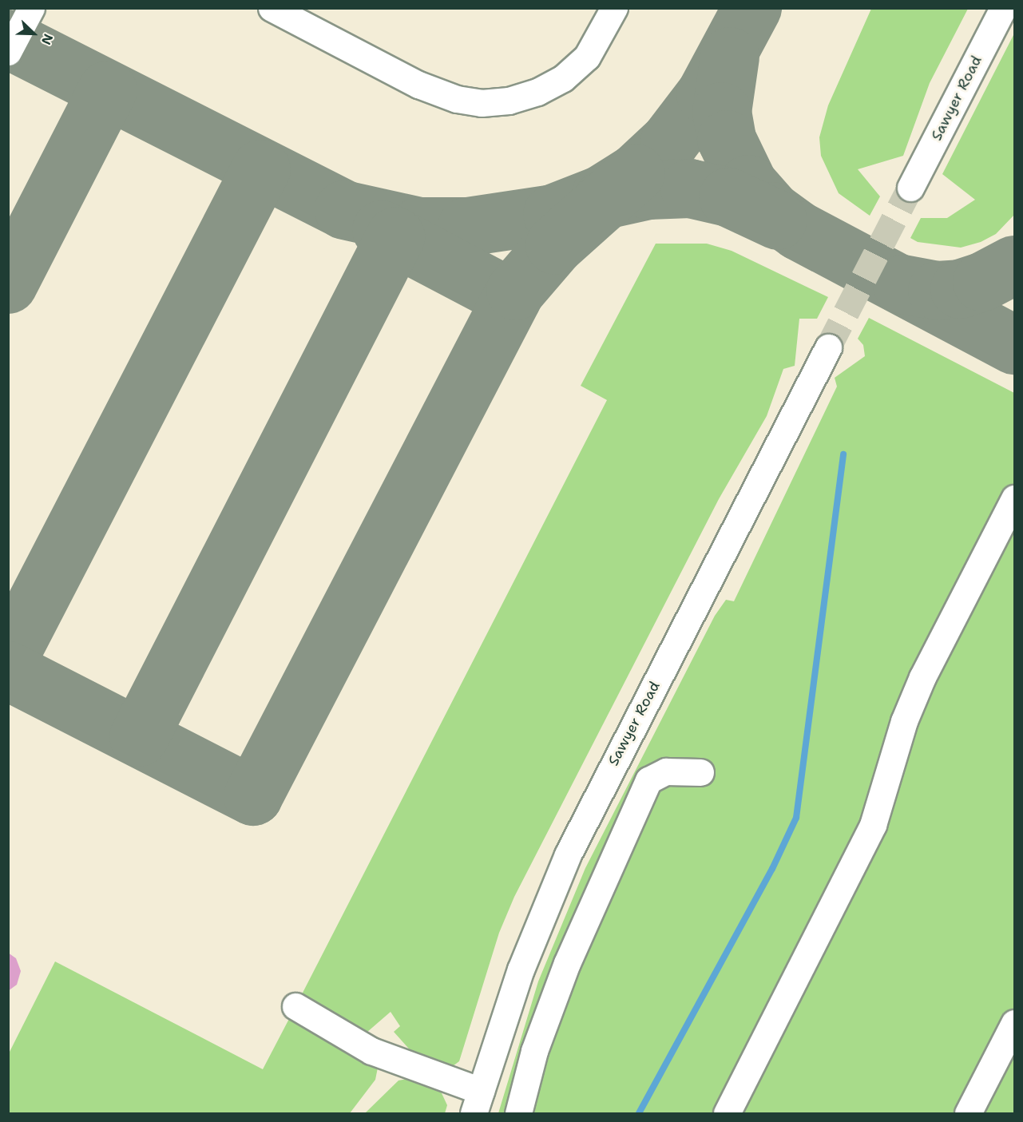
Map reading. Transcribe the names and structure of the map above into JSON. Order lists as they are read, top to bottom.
{
  "streets": {
    "street": ["Sawyer Road"]
  },
  "north": "bottom right"
}
